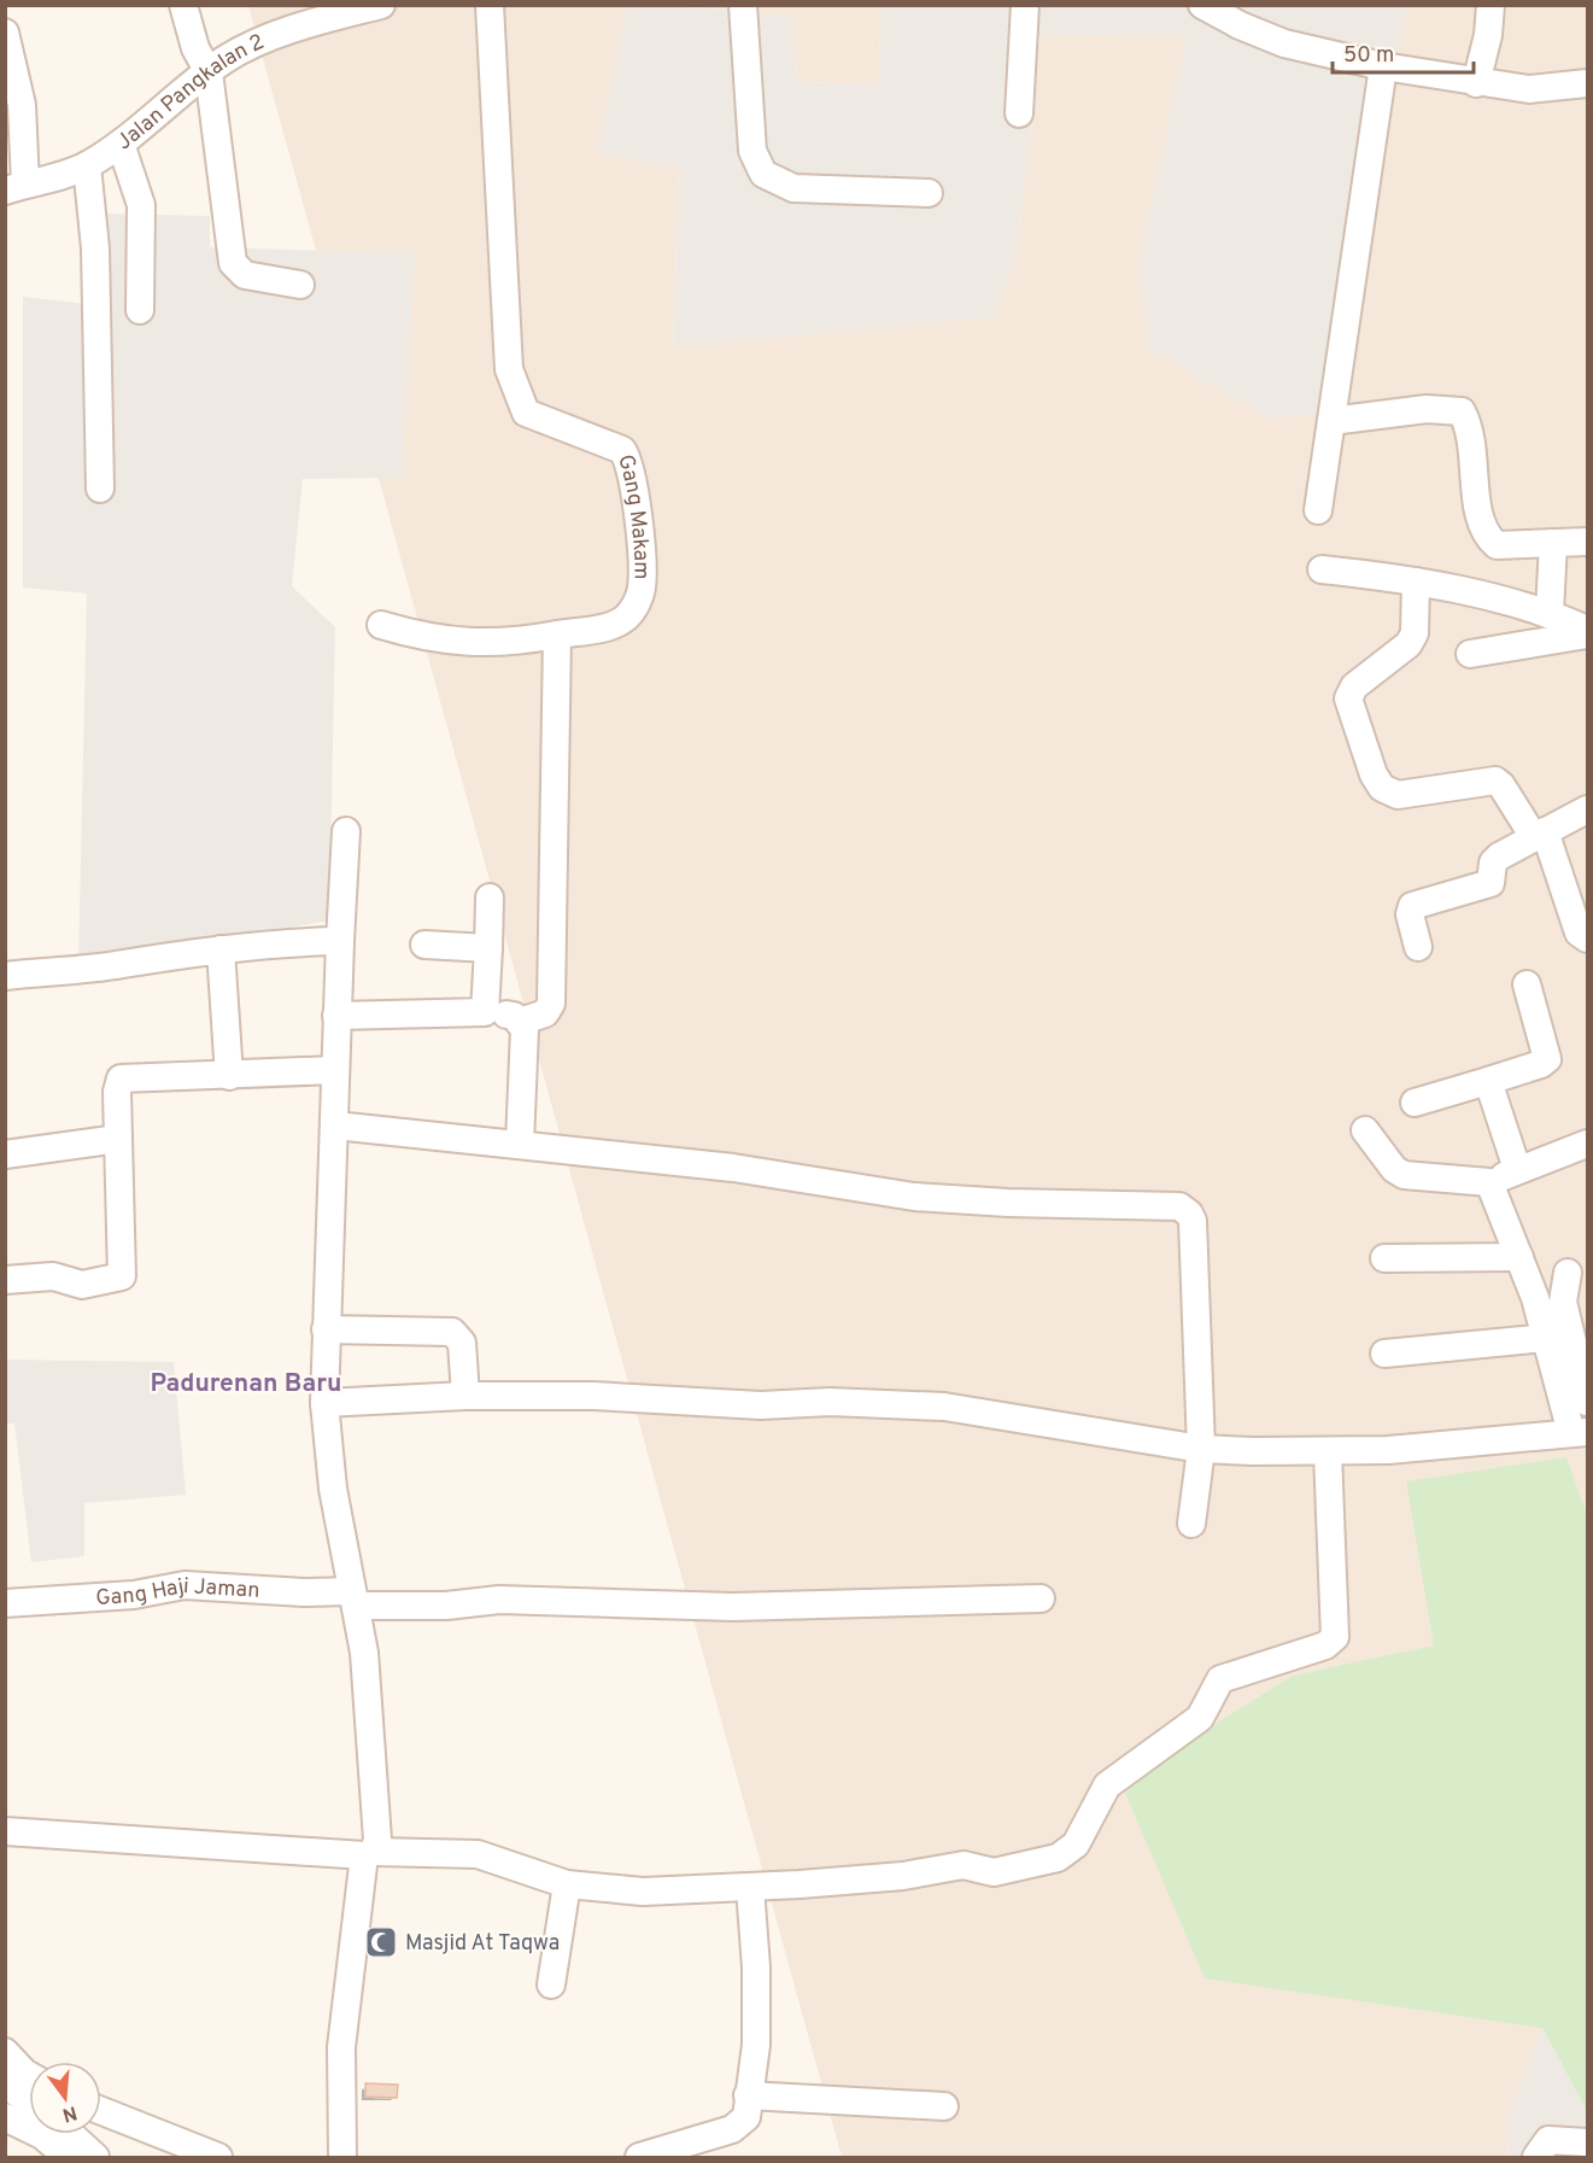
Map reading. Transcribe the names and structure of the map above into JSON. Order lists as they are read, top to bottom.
{
  "streets": {
    "street": ["Jalan Pangkalan 2", "Gang Makam", "Gang Haji Jaman"]
  },
  "districts": ["Padurenan Baru"],
  "places": {
    "mosque": ["Masjid At Taqwa"]
  },
  "scale_bar": "50 m",
  "north": "bottom"
}
